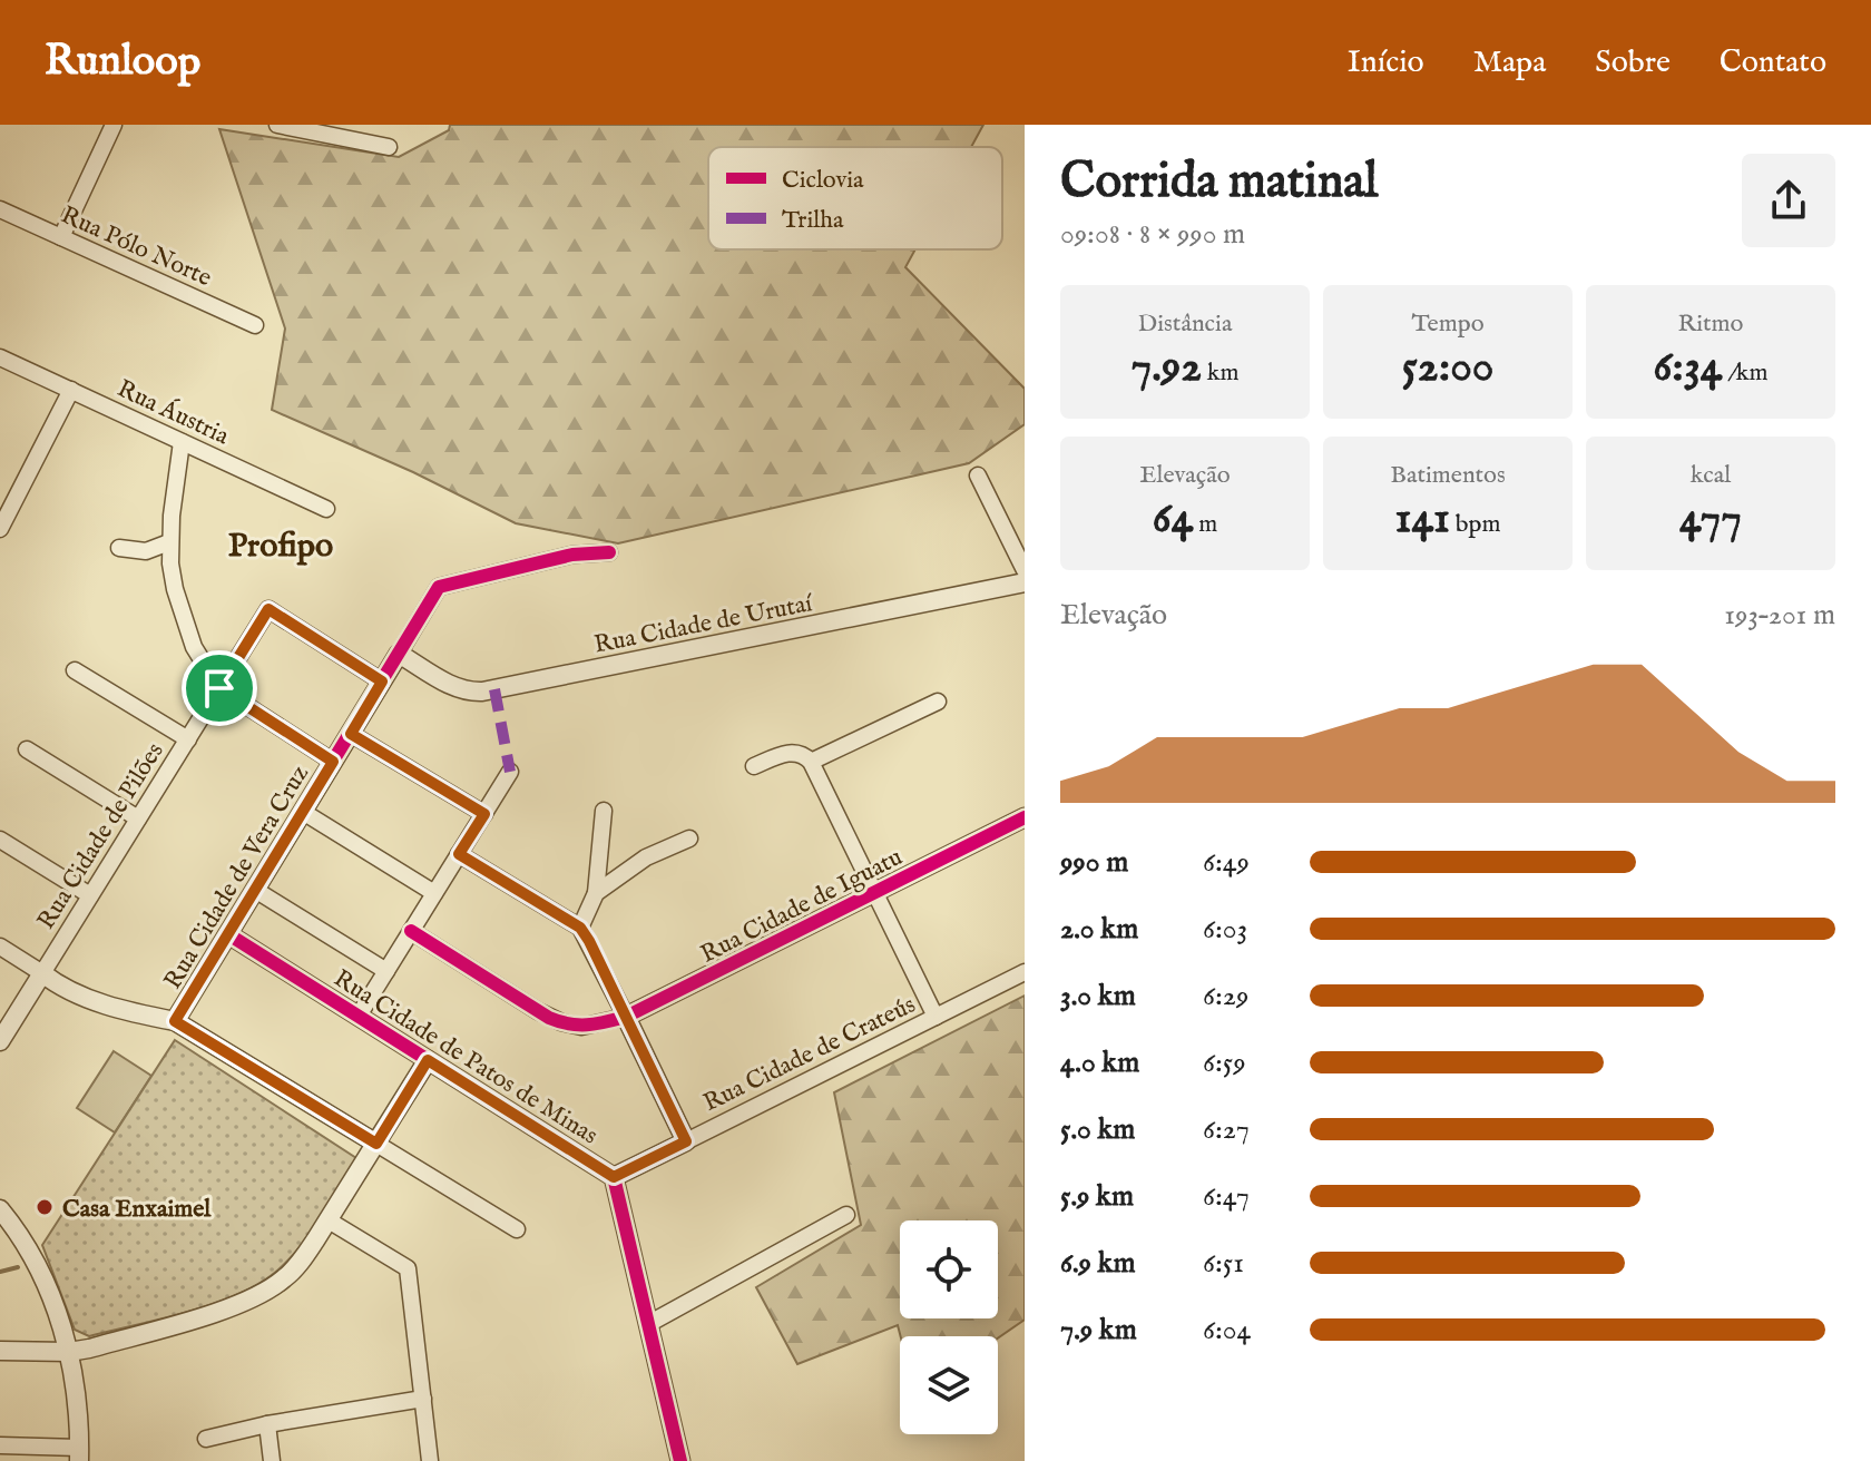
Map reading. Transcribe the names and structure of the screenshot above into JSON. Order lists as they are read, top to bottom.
{
  "streets": {
    "street": [
      "Rua Pólo Norte",
      "Rua Áustria",
      "Rua Cidade de Urutaí",
      "Rua Cidade de Pilões",
      "Rua Cidade de Vera Cruz",
      "Rua Cidade de Iguatu",
      "Rua Cidade de Crateús",
      "Rua Cidade de Patos de Minas"
    ]
  },
  "crossings": [
    ["Rua Cidade de Urutaí", "Rua Cidade de Vera Cruz"],
    ["Rua Cidade de Pilões", "Rua Cidade de Vera Cruz"],
    ["Rua Cidade de Vera Cruz", "Rua Cidade de Patos de Minas"],
    ["Rua Cidade de Crateús", "Rua Cidade de Patos de Minas"]
  ],
  "districts": ["Profipo"],
  "places": ["Casa Enxaimel"],
  "legend": ["Ciclovia", "Trilha"],
  "page": {
    "header": "Runloop",
    "nav": [
      "Início",
      "Mapa",
      "Sobre",
      "Contato"
    ],
    "heading": ["Corrida matinal", "09:08 · 8 × 990 m"],
    "stats": [
      ["Distância", "7.92 km"],
      ["Tempo", "52:00"],
      ["Ritmo", "6:34 /km"],
      ["Elevação", "64 m"],
      ["Batimentos", "141 bpm"],
      ["kcal", "477"]
    ],
    "chart": ["Elevação", "193–201 m"],
    "list": [
      {
        "name": "990 m",
        "note": "6:49"
      },
      {
        "name": "2.0 km",
        "note": "6:03"
      },
      {
        "name": "3.0 km",
        "note": "6:29"
      },
      {
        "name": "4.0 km",
        "note": "6:59"
      },
      {
        "name": "5.0 km",
        "note": "6:27"
      },
      {
        "name": "5.9 km",
        "note": "6:47"
      },
      {
        "name": "6.9 km",
        "note": "6:51"
      },
      {
        "name": "7.9 km",
        "note": "6:04"
      }
    ]
  }
}
